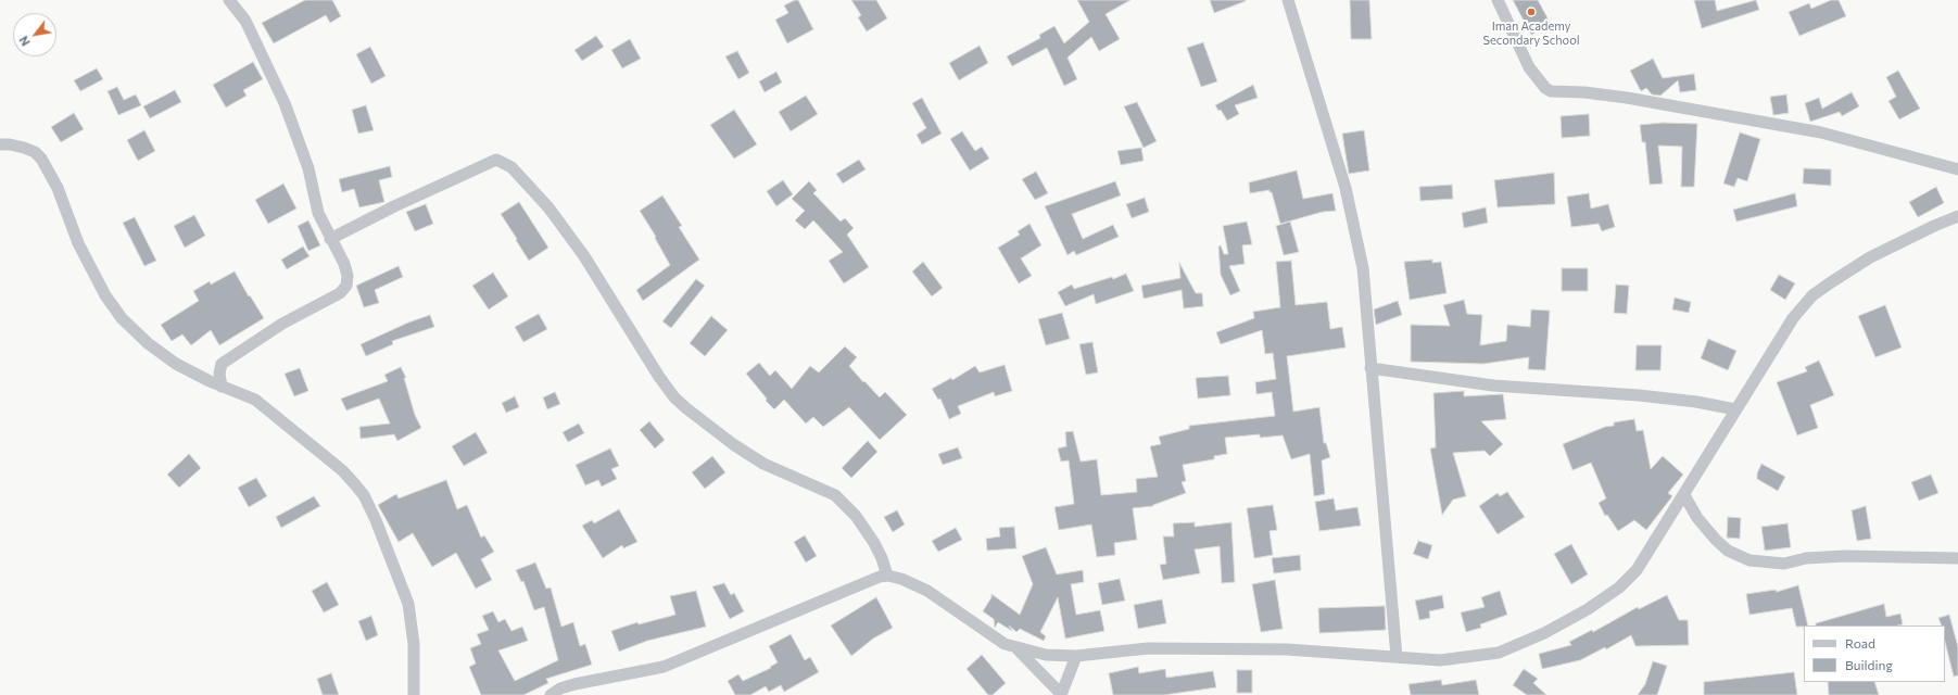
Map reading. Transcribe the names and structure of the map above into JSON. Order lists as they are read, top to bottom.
{
  "places": ["Iman Academy Secondary School"],
  "legend": ["Road", "Building"],
  "north": "bottom left"
}
